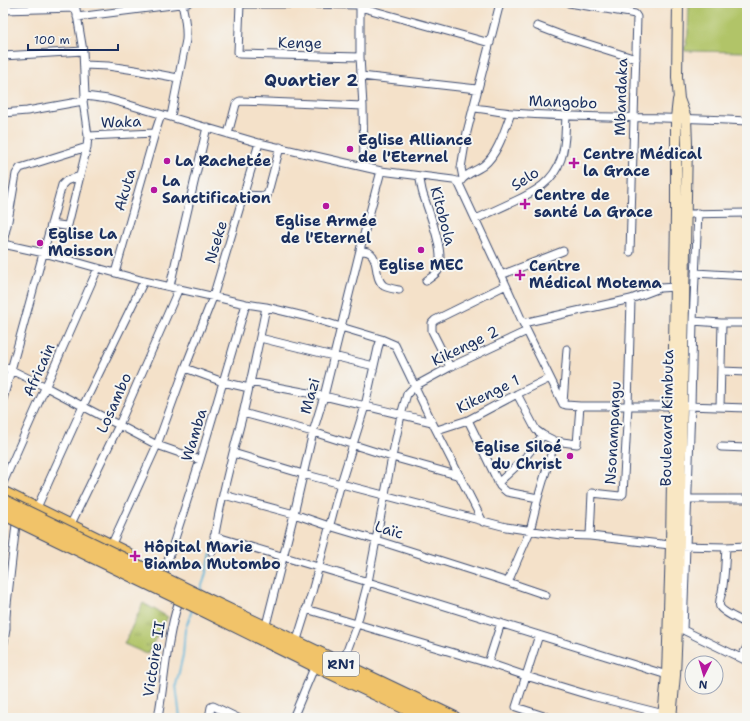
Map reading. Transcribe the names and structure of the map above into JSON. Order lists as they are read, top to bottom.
{
  "streets": {
    "highway": ["RN1"],
    "street": [
      "Kenge",
      "Mbandaka",
      "Mangobo",
      "Waka",
      "Selo",
      "Akuta",
      "Kitobola",
      "Nseke",
      "Kikenge 2",
      "Africain",
      "Kikenge 1",
      "Mazi",
      "Losambo",
      "Boulevard Kimbuta",
      "Nsonampangu",
      "Wamba",
      "Laïc",
      "Victoire II"
    ]
  },
  "crossings": [
    ["Mbandaka", "Mangobo"],
    ["Mangobo", "Selo"],
    ["Mangobo", "Boulevard Kimbuta"],
    ["Waka", "Akuta"],
    ["Nseke", "Wamba"],
    ["Mazi", "Laïc"],
    ["Mazi", "RN1"]
  ],
  "districts": ["Quartier 2"],
  "places": {
    "other": [
      "Eglise Alliance de l'Eternel",
      "La Rachetée",
      "La Sanctification",
      "Eglise Armée de l'Eternel",
      "Eglise La Moisson",
      "Eglise MEC",
      "Eglise Siloé du Christ"
    ],
    "health": [
      "Centre Médical la Grace",
      "Centre de santé La Grace",
      "Centre Médical Motema",
      "Hôpital Marie Biamba Mutombo"
    ]
  },
  "scale_bar": "100 m",
  "north": "bottom"
}
